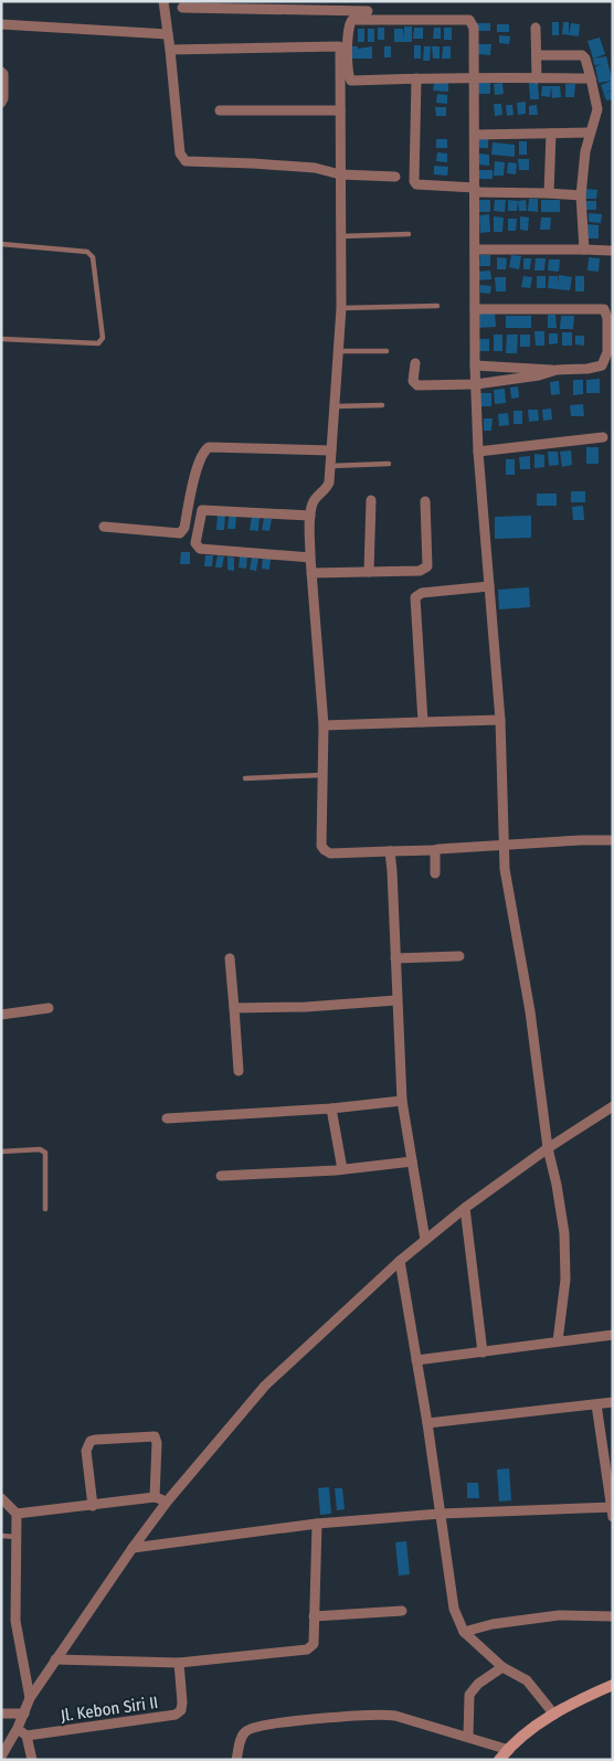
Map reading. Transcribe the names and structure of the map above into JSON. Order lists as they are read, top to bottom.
{
  "streets": {
    "street": ["Jl. Kebon Siri II"]
  }
}
